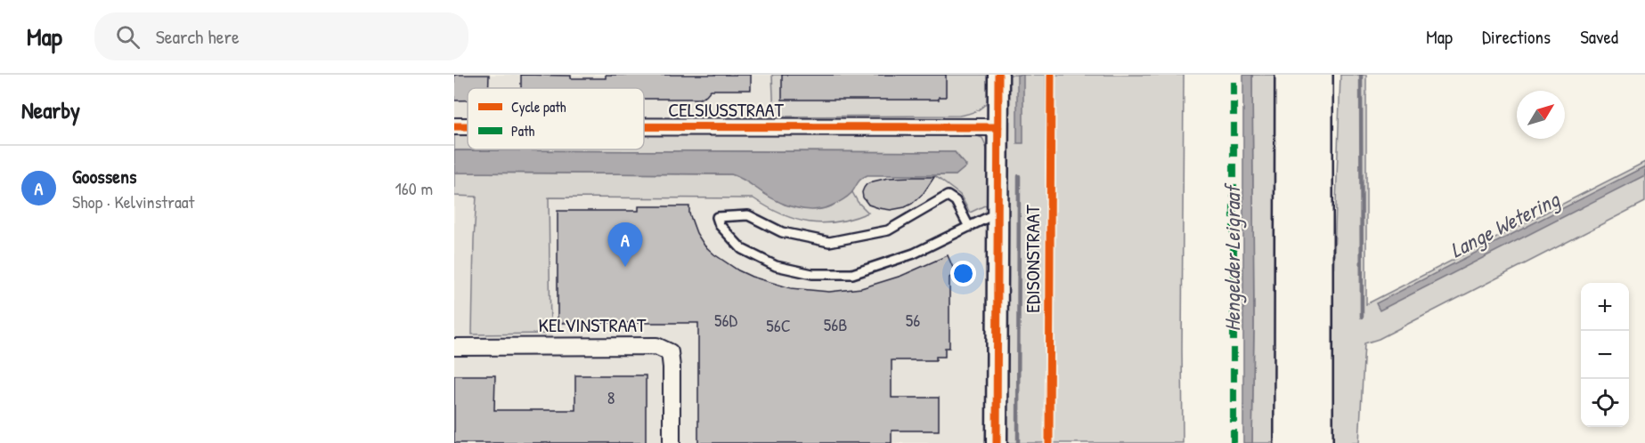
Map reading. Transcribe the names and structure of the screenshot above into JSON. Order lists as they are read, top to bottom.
{
  "streets": {
    "street": ["CELSIUSSTRAAT", "EDISONSTRAAT", "KELVINSTRAAT"]
  },
  "crossings": [
    ["CELSIUSSTRAAT", "EDISONSTRAAT"]
  ],
  "water": ["Lange Wetering", "Hengelder Leigraaf"],
  "house_numbers": [
    "56D",
    "56",
    "56B",
    "56C",
    "8"
  ],
  "legend": ["Cycle path", "Path"],
  "north": "top right",
  "page": {
    "header": "Map",
    "search": "Search here",
    "nav": ["Map", "Directions", "Saved"],
    "heading": "Nearby",
    "list": [
      {
        "mark": "A",
        "name": "Goossens",
        "note": "Shop · Kelvinstraat",
        "value": "160 m"
      }
    ],
    "pins": "A",
    "map_buttons": ["+", "−"]
  }
}
